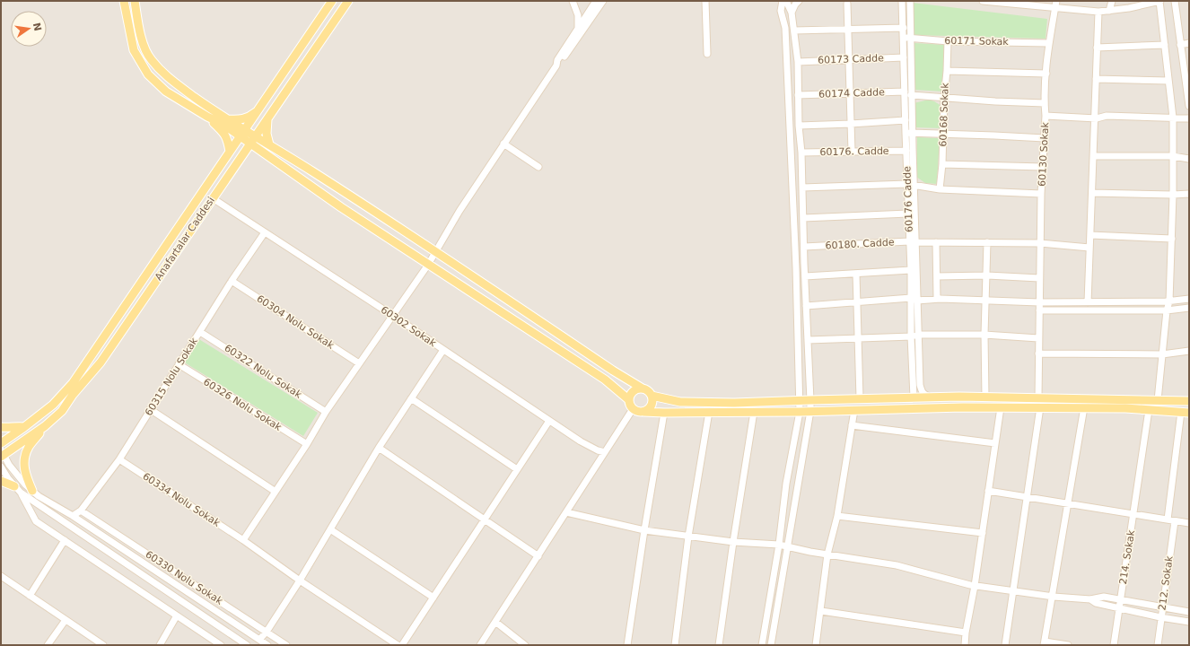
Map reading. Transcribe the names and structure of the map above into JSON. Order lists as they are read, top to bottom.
{
  "streets": {
    "main road": ["Anafartalar Caddesi"],
    "street": [
      "60171 Sokak",
      "60173 Cadde",
      "60174 Cadde",
      "60168 Sokak",
      "60176. Cadde",
      "60130 Sokak",
      "60176 Cadde",
      "60180. Cadde",
      "60304 Nolu Sokak",
      "60302 Sokak",
      "60322 Nolu Sokak",
      "60315 Nolu Sokak",
      "60326 Nolu Sokak",
      "60334 Nolu Sokak",
      "214. Sokak",
      "60330 Nolu Sokak",
      "212. Sokak"
    ]
  },
  "crossings": [
    ["60171 Sokak", "60168 Sokak"],
    ["60171 Sokak", "60130 Sokak"],
    ["60171 Sokak", "60176 Cadde"],
    ["60173 Cadde", "60176 Cadde"],
    ["60174 Cadde", "60176 Cadde"],
    ["60176. Cadde", "60176 Cadde"],
    ["60130 Sokak", "60180. Cadde"],
    ["60176 Cadde", "60180. Cadde"],
    ["Anafartalar Caddesi", "60302 Sokak"],
    ["60304 Nolu Sokak", "60315 Nolu Sokak"],
    ["60302 Sokak", "60315 Nolu Sokak"],
    ["60322 Nolu Sokak", "60315 Nolu Sokak"],
    ["60315 Nolu Sokak", "60326 Nolu Sokak"],
    ["60315 Nolu Sokak", "60334 Nolu Sokak"],
    ["60315 Nolu Sokak", "60330 Nolu Sokak"]
  ],
  "north": "right"
}
